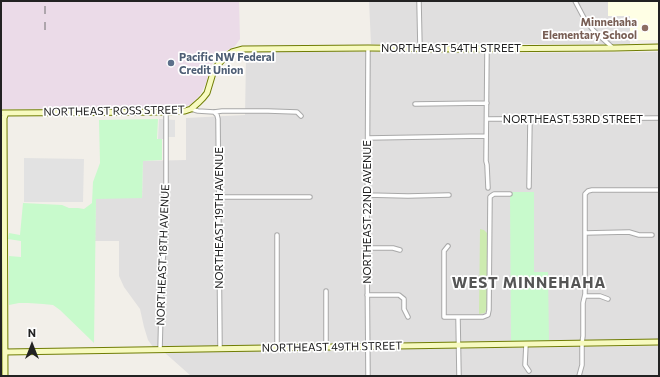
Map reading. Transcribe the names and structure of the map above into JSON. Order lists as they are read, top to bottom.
{
  "streets": {
    "street": [
      "NORTHEAST 54TH STREET",
      "NORTHEAST ROSS STREET",
      "NORTHEAST 53RD STREET",
      "NORTHEAST 22ND AVENUE",
      "NORTHEAST 19TH AVENUE",
      "NORTHEAST 18TH AVENUE",
      "NORTHEAST 49TH STREET"
    ]
  },
  "crossings": [
    ["NORTHEAST 54TH STREET", "NORTHEAST ROSS STREET"],
    ["NORTHEAST 54TH STREET", "NORTHEAST 22ND AVENUE"],
    ["NORTHEAST ROSS STREET", "NORTHEAST 18TH AVENUE"],
    ["NORTHEAST 22ND AVENUE", "NORTHEAST 49TH STREET"],
    ["NORTHEAST 19TH AVENUE", "NORTHEAST 49TH STREET"],
    ["NORTHEAST 18TH AVENUE", "NORTHEAST 49TH STREET"]
  ],
  "districts": ["WEST MINNEHAHA"],
  "places": ["Minnehaha Elementary School", "Pacific NW Federal Credit Union"],
  "north": "top"
}
